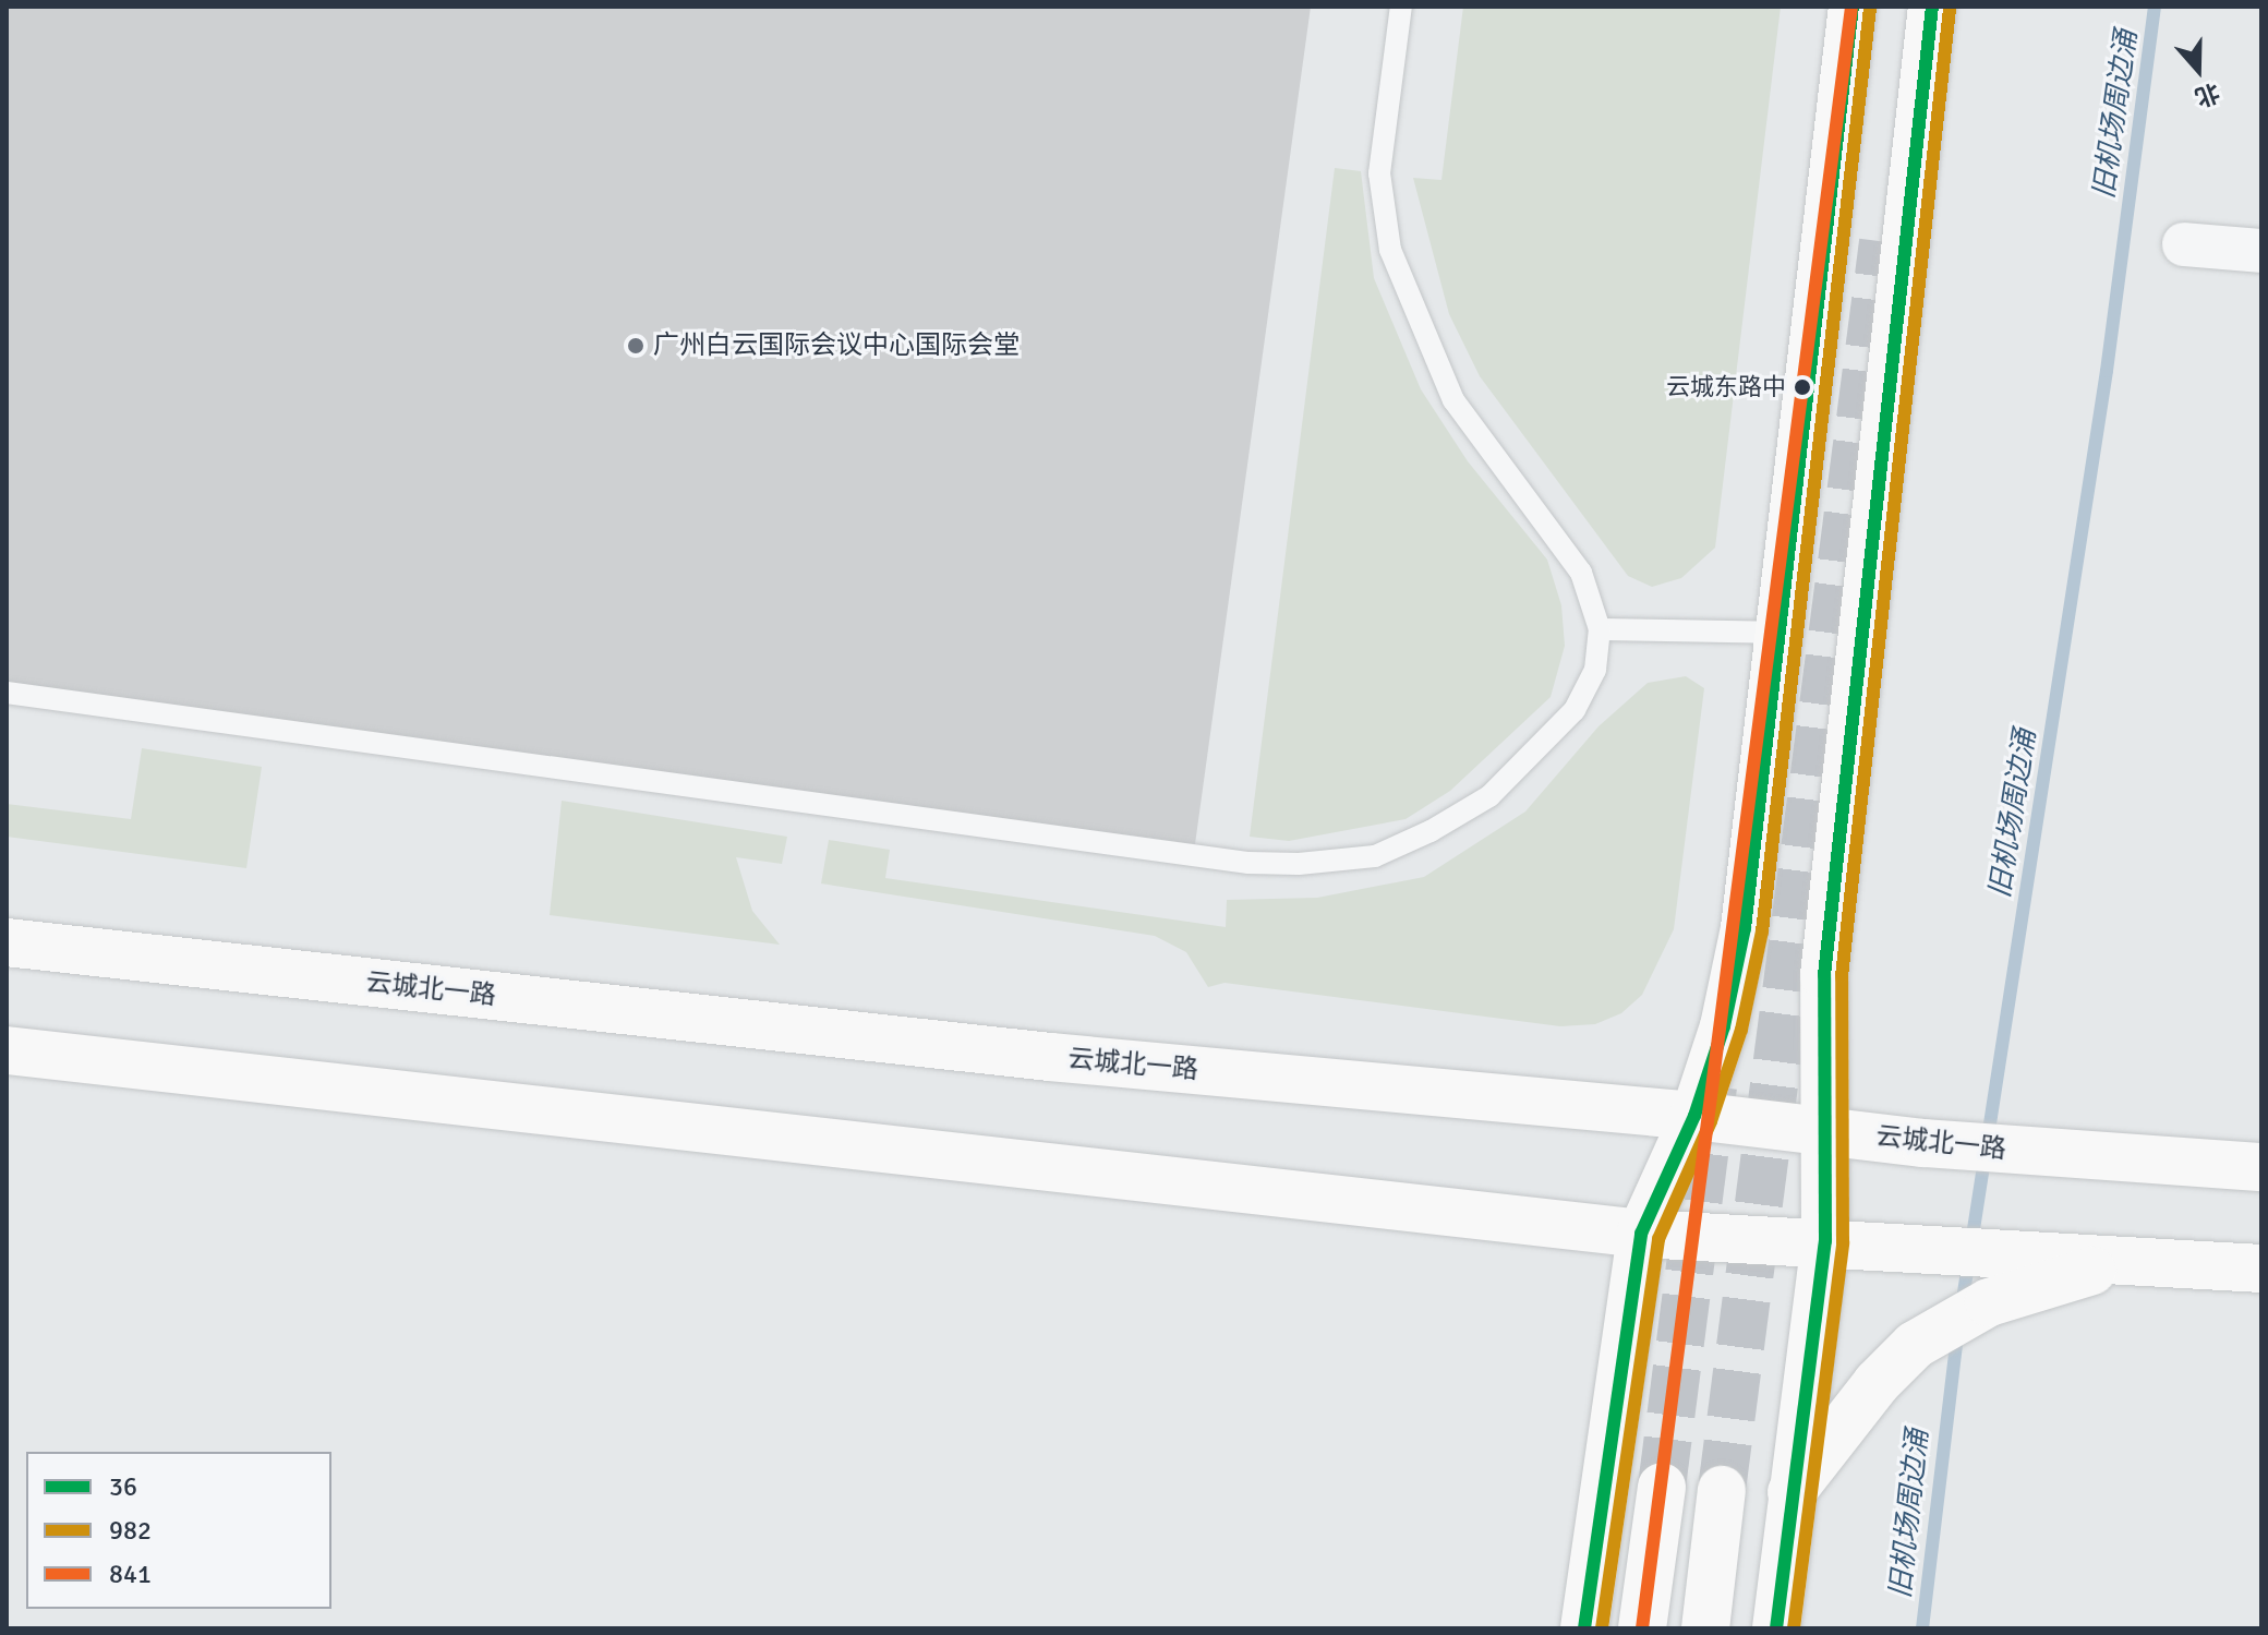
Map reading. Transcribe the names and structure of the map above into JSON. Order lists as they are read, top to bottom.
{
  "streets": {
    "street": ["云城北一路"]
  },
  "water": ["旧机场周边涌"],
  "places": ["广州白云国际会议中心国际会堂", "云城东路中"],
  "lines": ["transit line 36", "transit line 841", "transit line 982"],
  "legend": ["36", "982", "841"],
  "north": "bottom"
}
